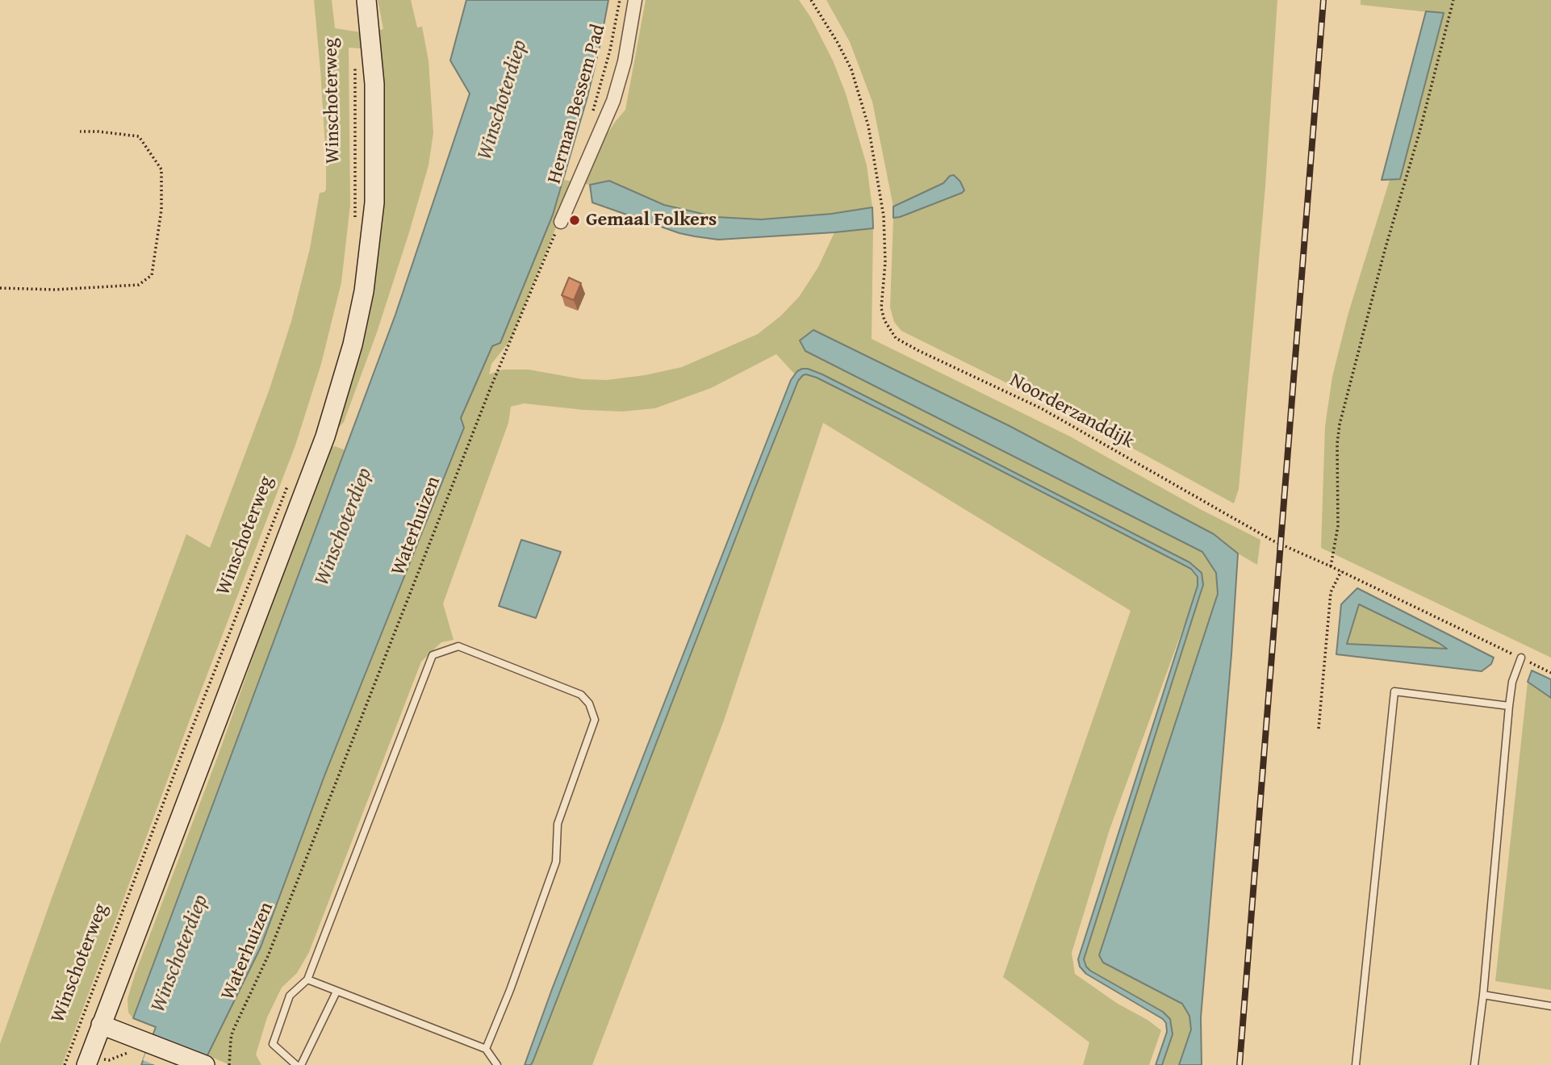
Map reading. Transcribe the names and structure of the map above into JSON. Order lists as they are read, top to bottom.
{
  "streets": {
    "main road": ["Winschoterweg"],
    "path": ["Herman Bessem Pad", "Noorderzanddijk", "Waterhuizen"]
  },
  "water": ["Winschoterdiep"],
  "places": ["Gemaal Folkers"]
}
